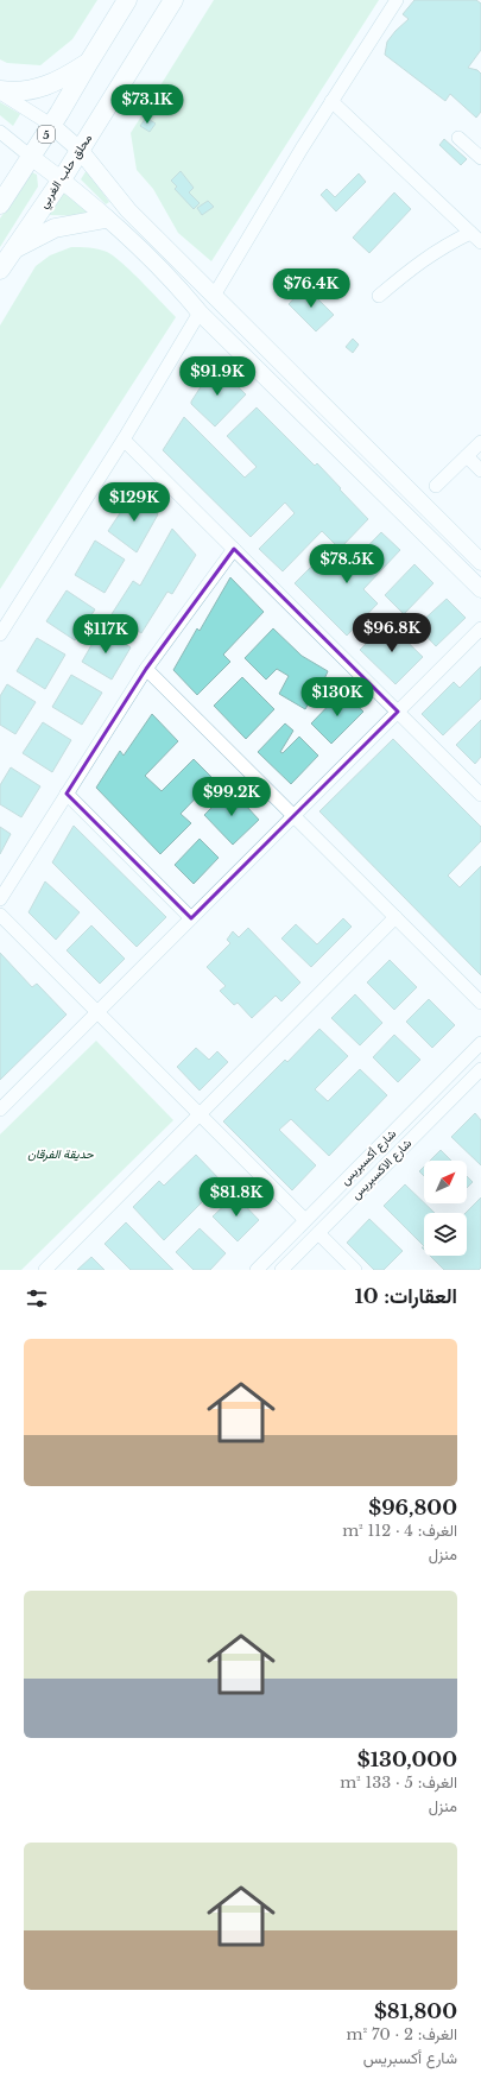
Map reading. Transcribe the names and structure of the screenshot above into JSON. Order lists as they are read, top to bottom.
{
  "streets": {
    "highway": ["5", "محلق حلب الغربي"],
    "street": ["شارع أكسبريس", "شارع الاكسبريس"]
  },
  "parks": ["حديقة الفرقان"],
  "north": "top right",
  "page": {
    "price": [
      "$73.1K",
      "$76.4K",
      "$91.9K",
      "$129K",
      "$78.5K",
      "$96.8K",
      "$117K",
      "$130K",
      "$99.2K",
      "$81.8K"
    ],
    "heading": "العقارات: 10",
    "list": [
      {
        "name": "$96,800",
        "note": "الغرف: 4 · 112 m² · منزل"
      },
      {
        "name": "$130,000",
        "note": "الغرف: 5 · 133 m² · منزل"
      },
      {
        "name": "$81,800",
        "note": "الغرف: 2 · 70 m² · شارع أكسبريس"
      }
    ]
  }
}
